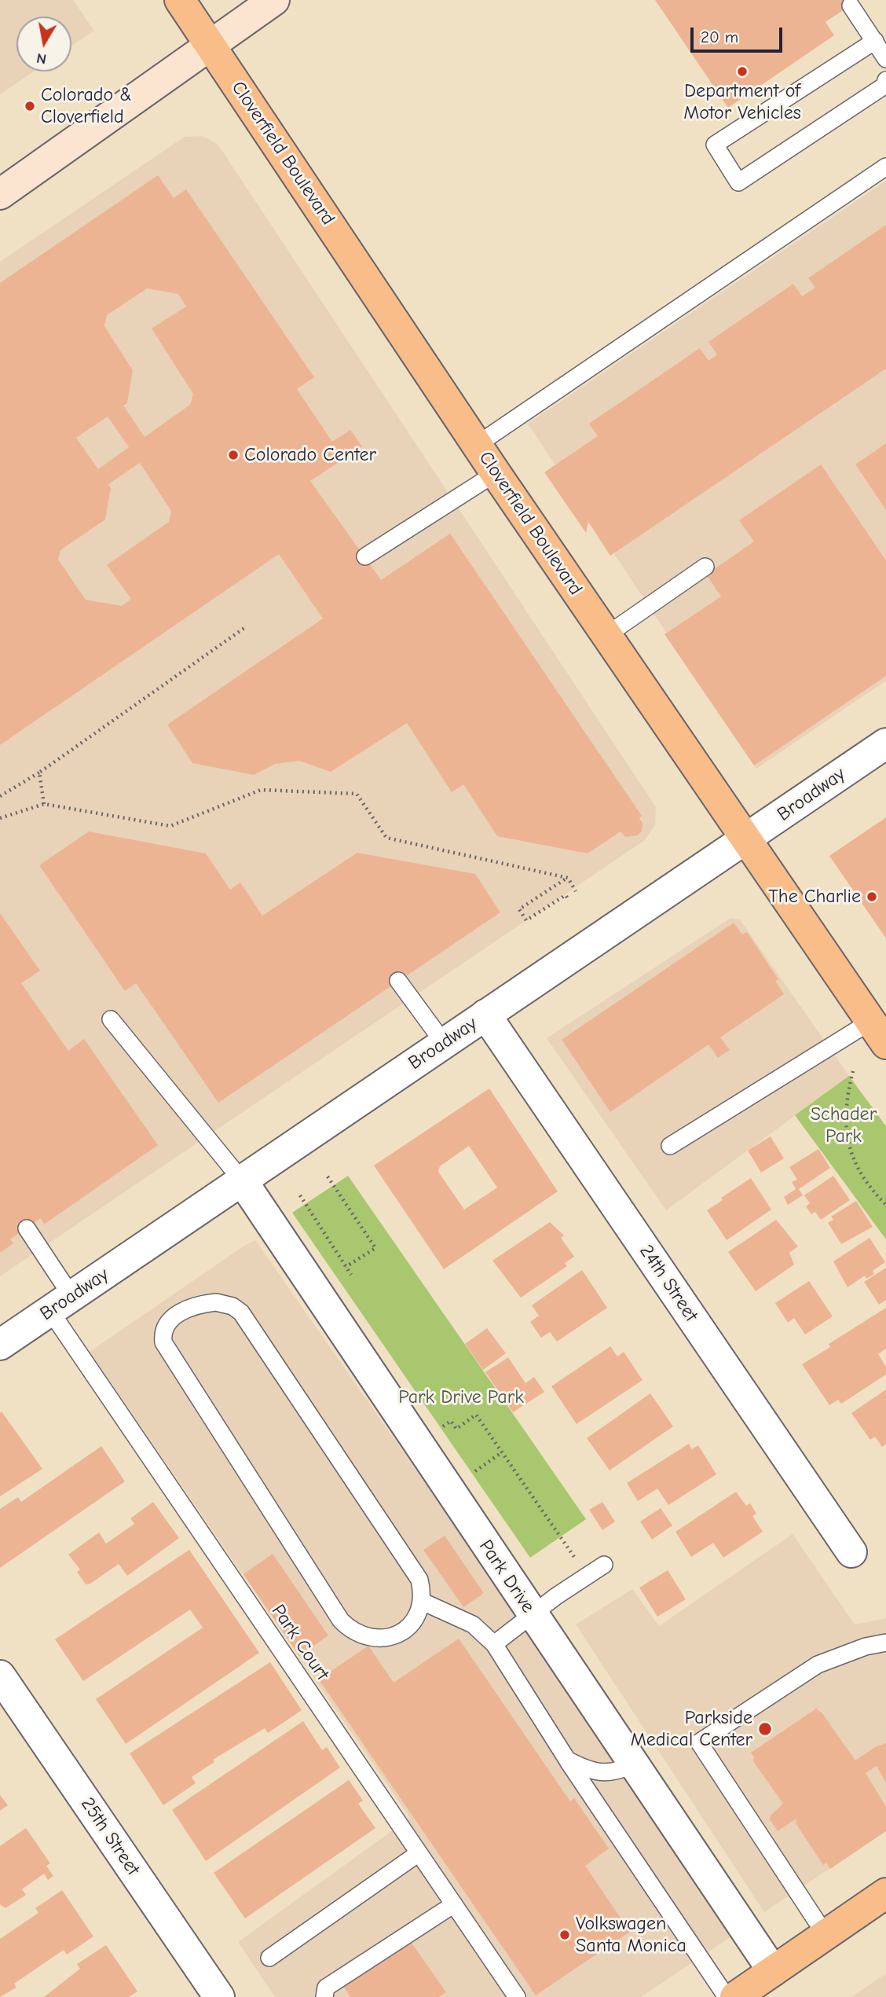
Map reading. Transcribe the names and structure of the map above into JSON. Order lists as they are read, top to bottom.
{
  "streets": {
    "main road": ["Cloverfield Boulevard"],
    "street": [
      "Broadway",
      "24th Street",
      "Park Drive",
      "25th Street"
    ],
    "lane": ["Park Court"]
  },
  "crossings": [
    ["Cloverfield Boulevard", "Broadway"],
    ["Broadway", "24th Street"],
    ["Broadway", "Park Drive"],
    ["Broadway", "Park Court"]
  ],
  "parks": ["Schader Park", "Park Drive Park"],
  "places": [
    "Department of Motor Vehicles",
    "Colorado & Cloverfield",
    "Colorado Center",
    "The Charlie",
    "Parkside Medical Center",
    "Volkswagen Santa Monica"
  ],
  "scale_bar": "20 m",
  "north": "bottom"
}
